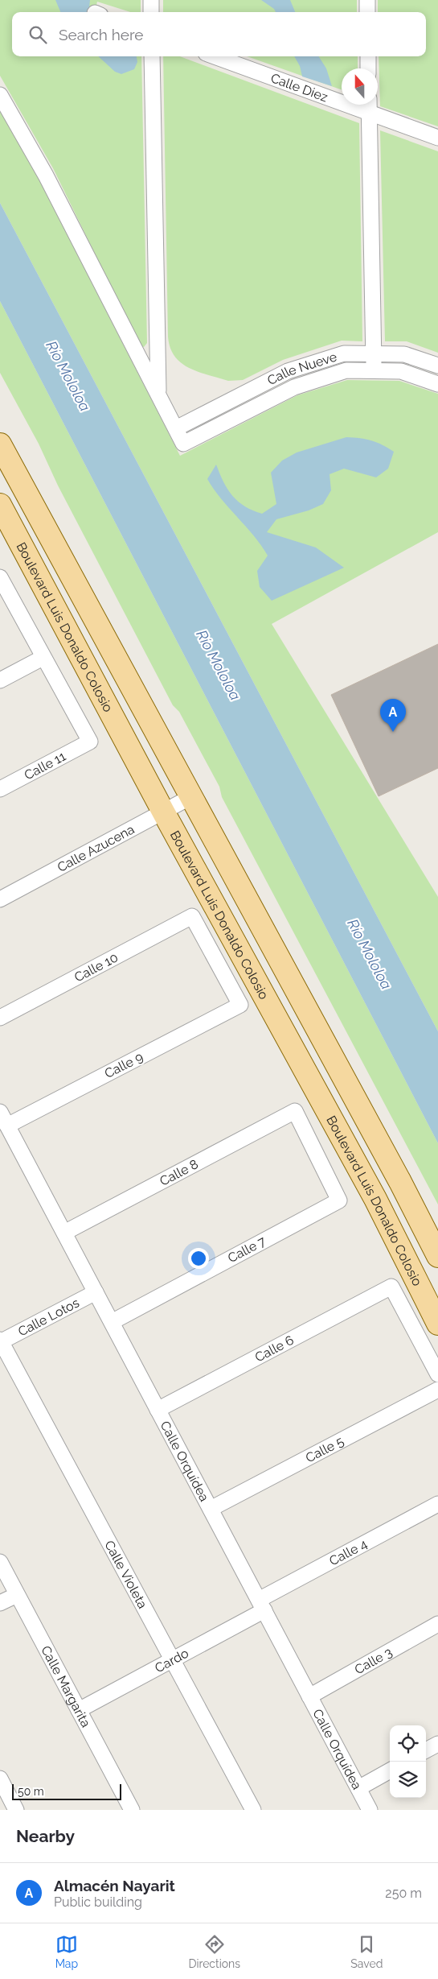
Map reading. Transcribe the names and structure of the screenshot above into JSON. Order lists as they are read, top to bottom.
{
  "streets": {
    "main road": ["Boulevard Luis Donaldo Colosio"],
    "street": [
      "Calle Diez",
      "Calle Nueve",
      "Calle 11",
      "Calle Azucena",
      "Calle 10",
      "Calle 9",
      "Calle 8",
      "Calle 7",
      "Calle Lotos",
      "Calle 6",
      "Calle 5",
      "Calle Orquídea",
      "Calle 4",
      "Calle Violeta",
      "Cardo",
      "Calle 3",
      "Calle Margarita"
    ]
  },
  "crossings": [
    ["Boulevard Luis Donaldo Colosio", "Calle Azucena"],
    ["Calle 10", "Calle 9"],
    ["Calle 9", "Calle Orquídea"],
    ["Calle 8", "Calle 7"],
    ["Calle 8", "Calle Orquídea"],
    ["Calle 7", "Calle Orquídea"],
    ["Calle Lotos", "Calle Orquídea"],
    ["Calle Lotos", "Calle Violeta"],
    ["Calle 6", "Calle Orquídea"],
    ["Calle 5", "Calle Orquídea"],
    ["Calle Orquídea", "Calle 4"],
    ["Calle Orquídea", "Cardo"],
    ["Calle Orquídea", "Calle 3"],
    ["Calle 4", "Cardo"],
    ["Calle Violeta", "Cardo"],
    ["Cardo", "Calle Margarita"]
  ],
  "water": ["Río Mololoa"],
  "scale_bar": "50 m",
  "north": "top",
  "page": {
    "search": "Search here",
    "pins": "A",
    "scale": "50 m",
    "heading": "Nearby",
    "list": [
      {
        "mark": "A",
        "name": "Almacén Nayarit",
        "note": "Public building",
        "value": "250 m"
      }
    ],
    "nav": ["Map", "Directions", "Saved"]
  }
}
